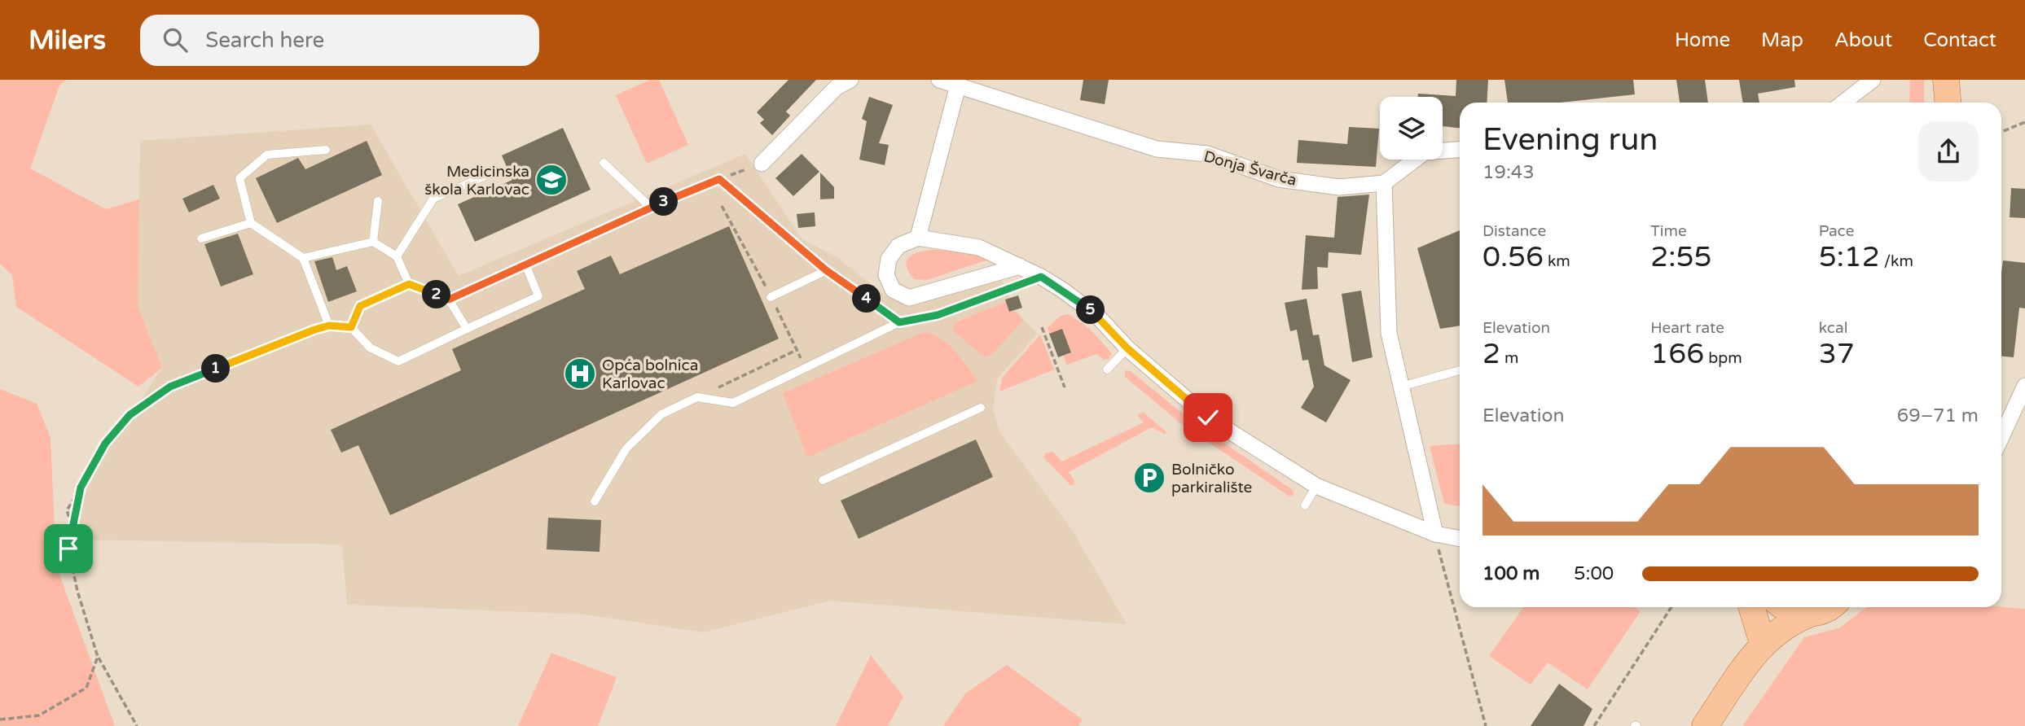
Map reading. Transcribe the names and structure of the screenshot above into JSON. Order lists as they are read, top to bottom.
{
  "streets": {
    "street": ["Donja Švarča"]
  },
  "places": {
    "school or university": ["Medicinska škola Karlovac"],
    "hospital": ["Opća bolnica Karlovac"],
    "parking": ["Bolničko parkiralište"]
  },
  "page": {
    "header": "Milers",
    "search": "Search here",
    "nav": [
      "Home",
      "Map",
      "About",
      "Contact"
    ],
    "heading": ["Evening run", "19:43"],
    "pins": [
      "3",
      "2",
      "4",
      "5",
      "1"
    ],
    "stats": [
      ["Distance", "0.56 km"],
      ["Time", "2:55"],
      ["Pace", "5:12 /km"],
      ["Elevation", "2 m"],
      ["Heart rate", "166 bpm"],
      ["kcal", "37"]
    ],
    "chart": ["Elevation", "69–71 m"],
    "list": [
      {
        "name": "100 m",
        "note": "5:00"
      }
    ]
  }
}
